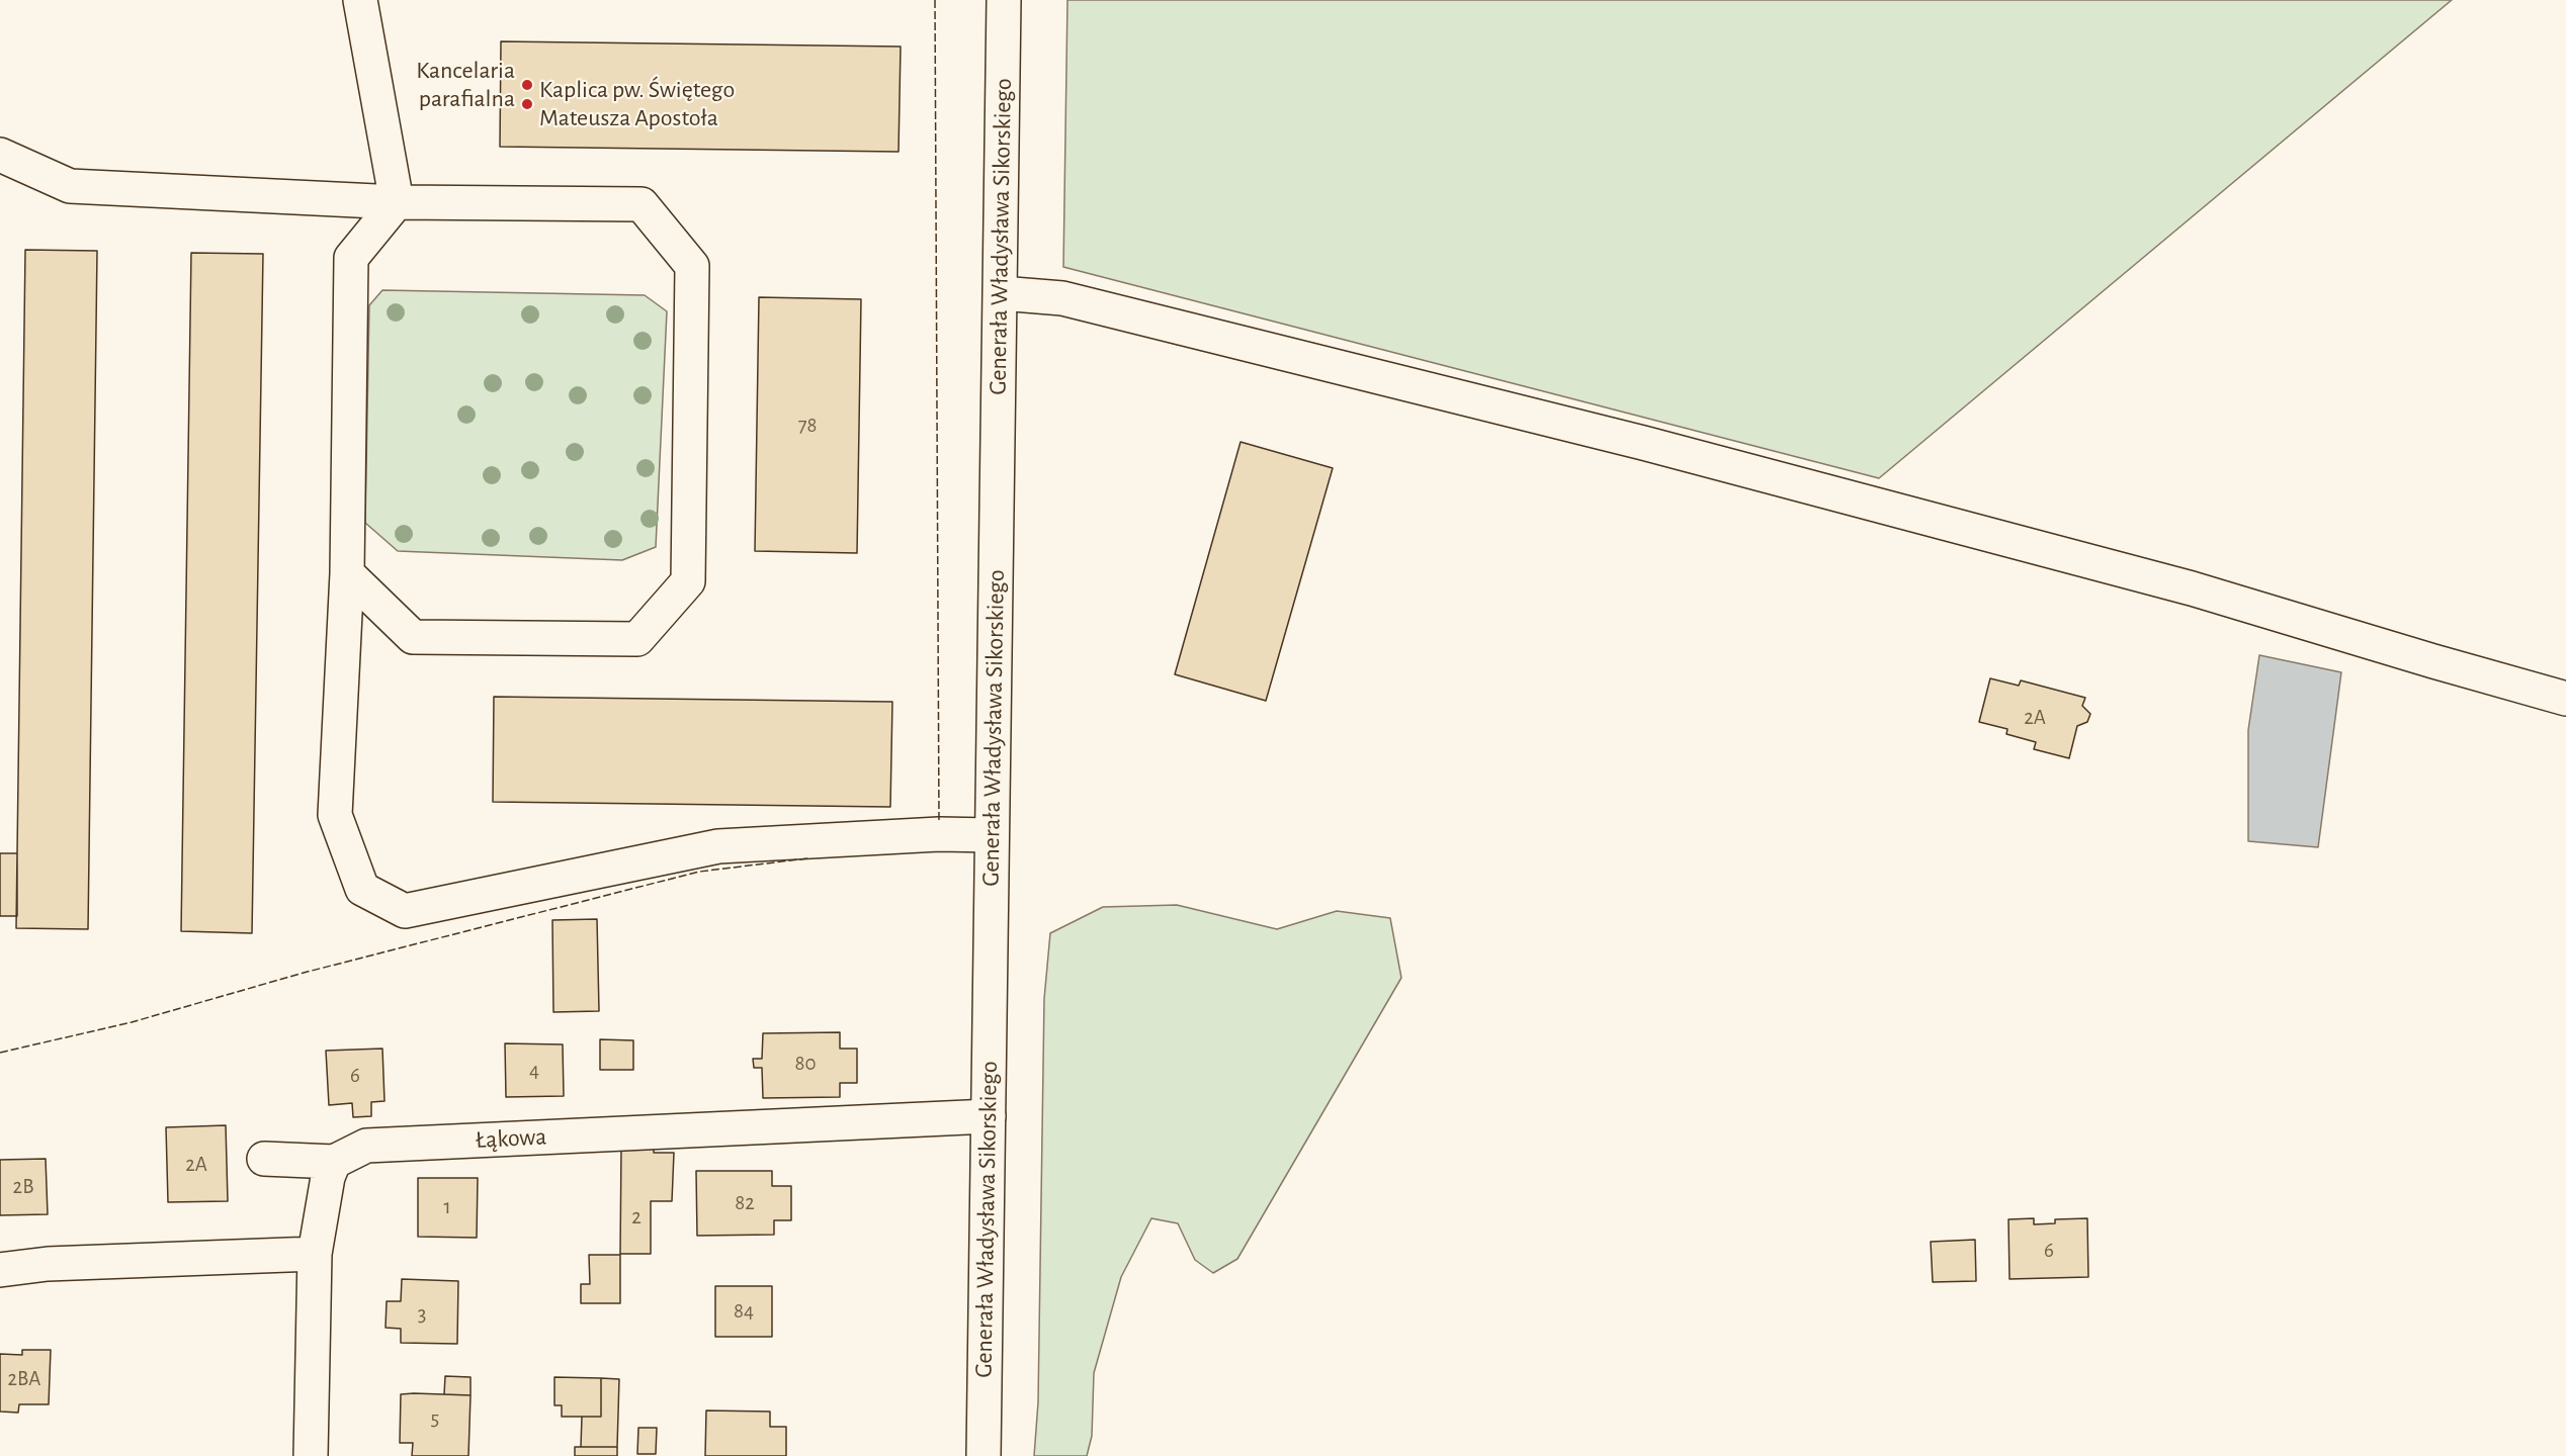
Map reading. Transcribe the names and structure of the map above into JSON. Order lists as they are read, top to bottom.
{
  "streets": {
    "street": ["Generała Władysława Sikorskiego", "Łąkowa"]
  },
  "crossings": [
    ["Generała Władysława Sikorskiego", "Łąkowa"]
  ],
  "places": ["Kancelaria parafialna", "Kaplica pw. Świętego Mateusza Apostoła"],
  "house_numbers": [
    "78",
    "2A",
    "80",
    "4",
    "6",
    "2A",
    "2B",
    "82",
    "1",
    "2",
    "6",
    "84",
    "3",
    "2BA",
    "5"
  ]
}
